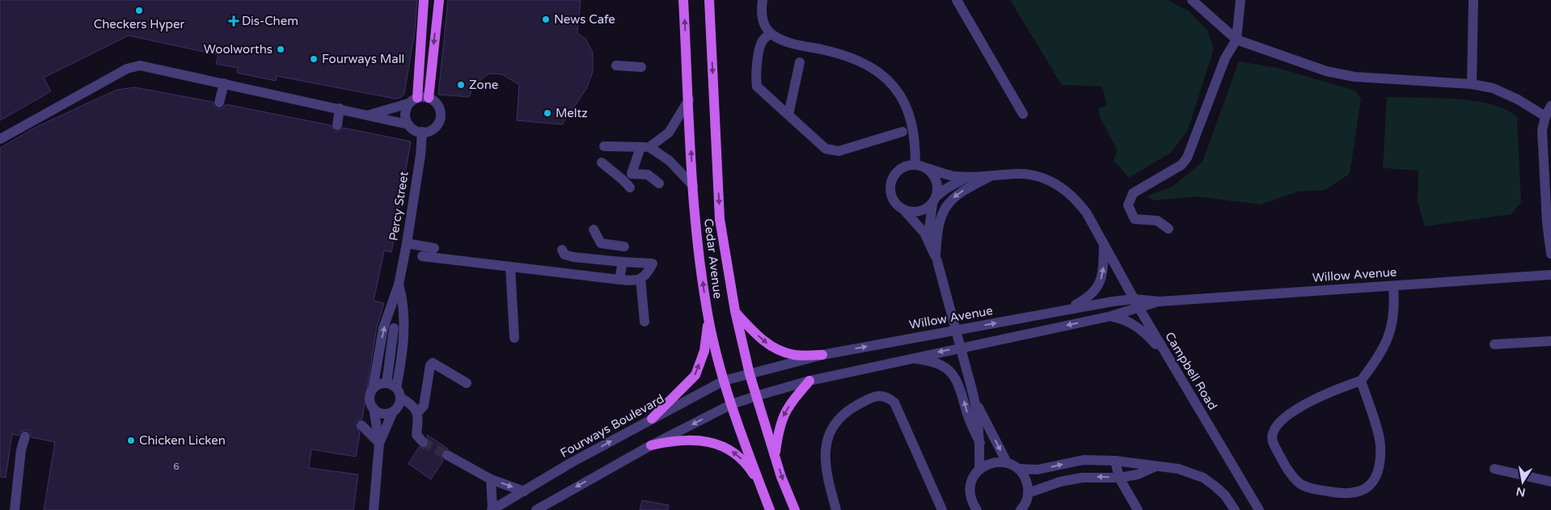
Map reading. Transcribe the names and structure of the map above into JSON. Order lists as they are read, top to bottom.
{
  "streets": {
    "main road": ["Cedar Avenue"],
    "street": [
      "Percy Street",
      "Willow Avenue",
      "Campbell Road",
      "Fourways Boulevard"
    ]
  },
  "crossings": [
    ["Cedar Avenue", "Willow Avenue"],
    ["Cedar Avenue", "Fourways Boulevard"],
    ["Willow Avenue", "Campbell Road"],
    ["Willow Avenue", "Fourways Boulevard"]
  ],
  "places": {
    "other": [
      "Checkers Hyper",
      "News Cafe",
      "Woolworths",
      "Fourways Mall",
      "Zone",
      "Meltz",
      "Chicken Licken"
    ],
    "health": ["Dis-Chem"]
  },
  "house_numbers": ["6"],
  "north": "bottom"
}
